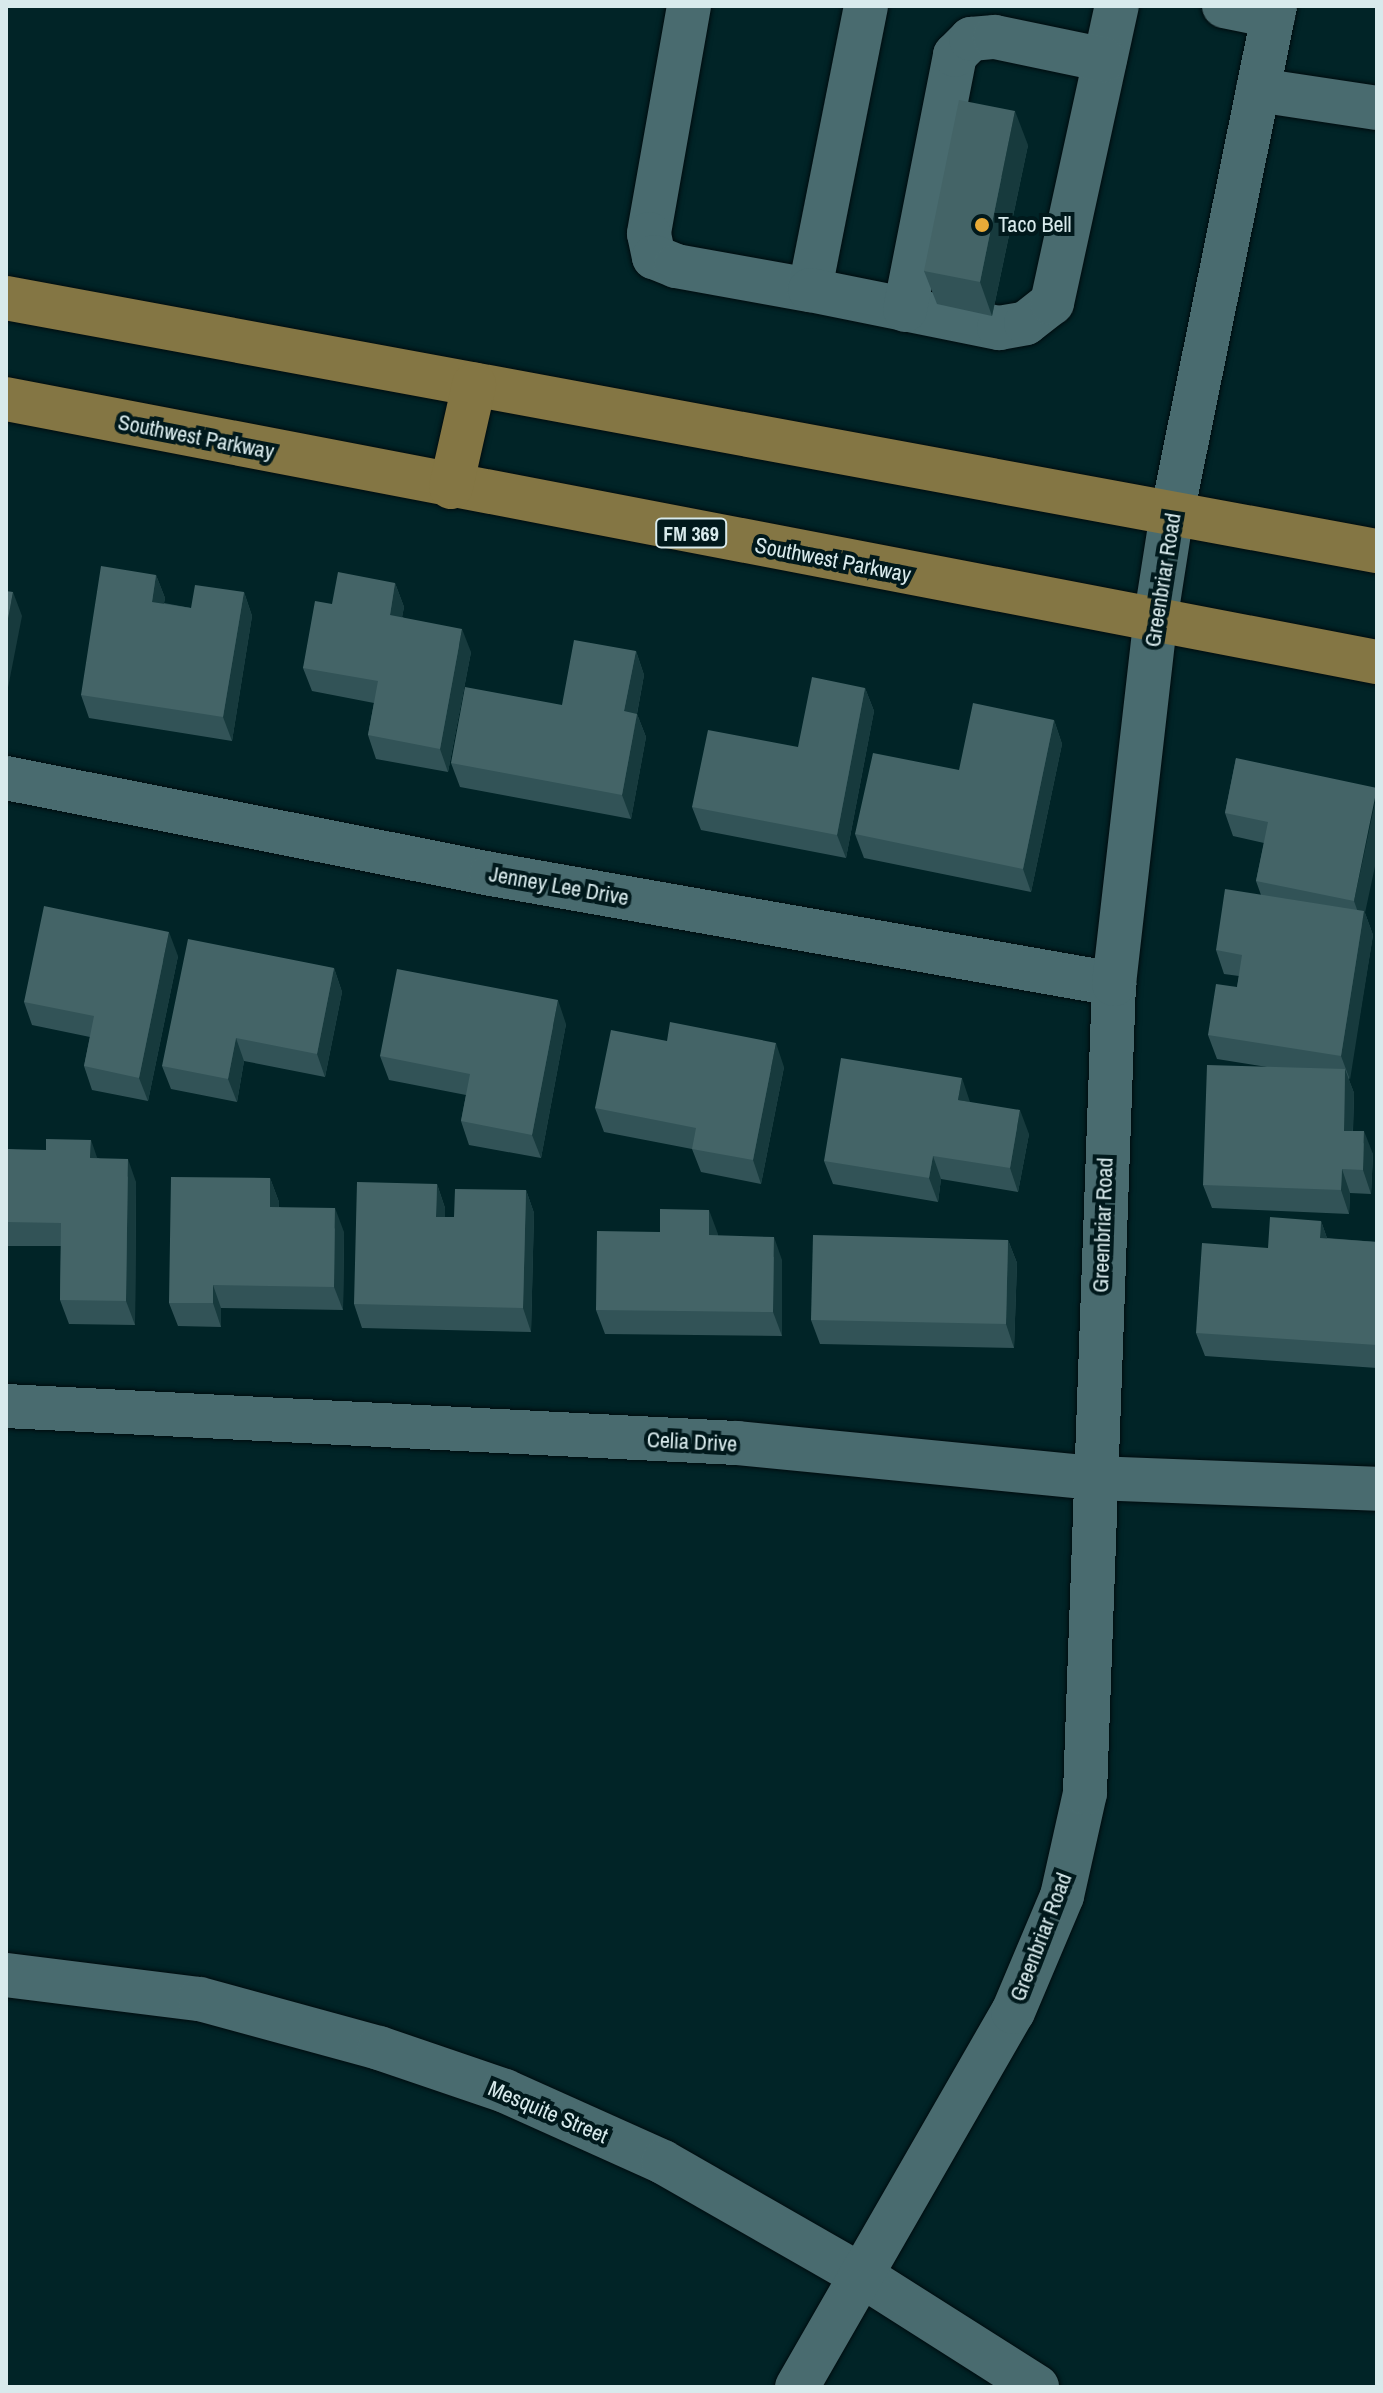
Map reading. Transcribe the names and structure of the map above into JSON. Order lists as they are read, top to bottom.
{
  "streets": {
    "main road": ["Southwest Parkway", "FM 369"],
    "street": [
      "Greenbriar Road",
      "Jenney Lee Drive",
      "Celia Drive",
      "Mesquite Street"
    ]
  },
  "crossings": [
    ["Southwest Parkway", "Greenbriar Road"],
    ["Greenbriar Road", "Jenney Lee Drive"],
    ["Greenbriar Road", "Celia Drive"],
    ["Greenbriar Road", "Mesquite Street"]
  ],
  "places": ["Taco Bell"]
}
